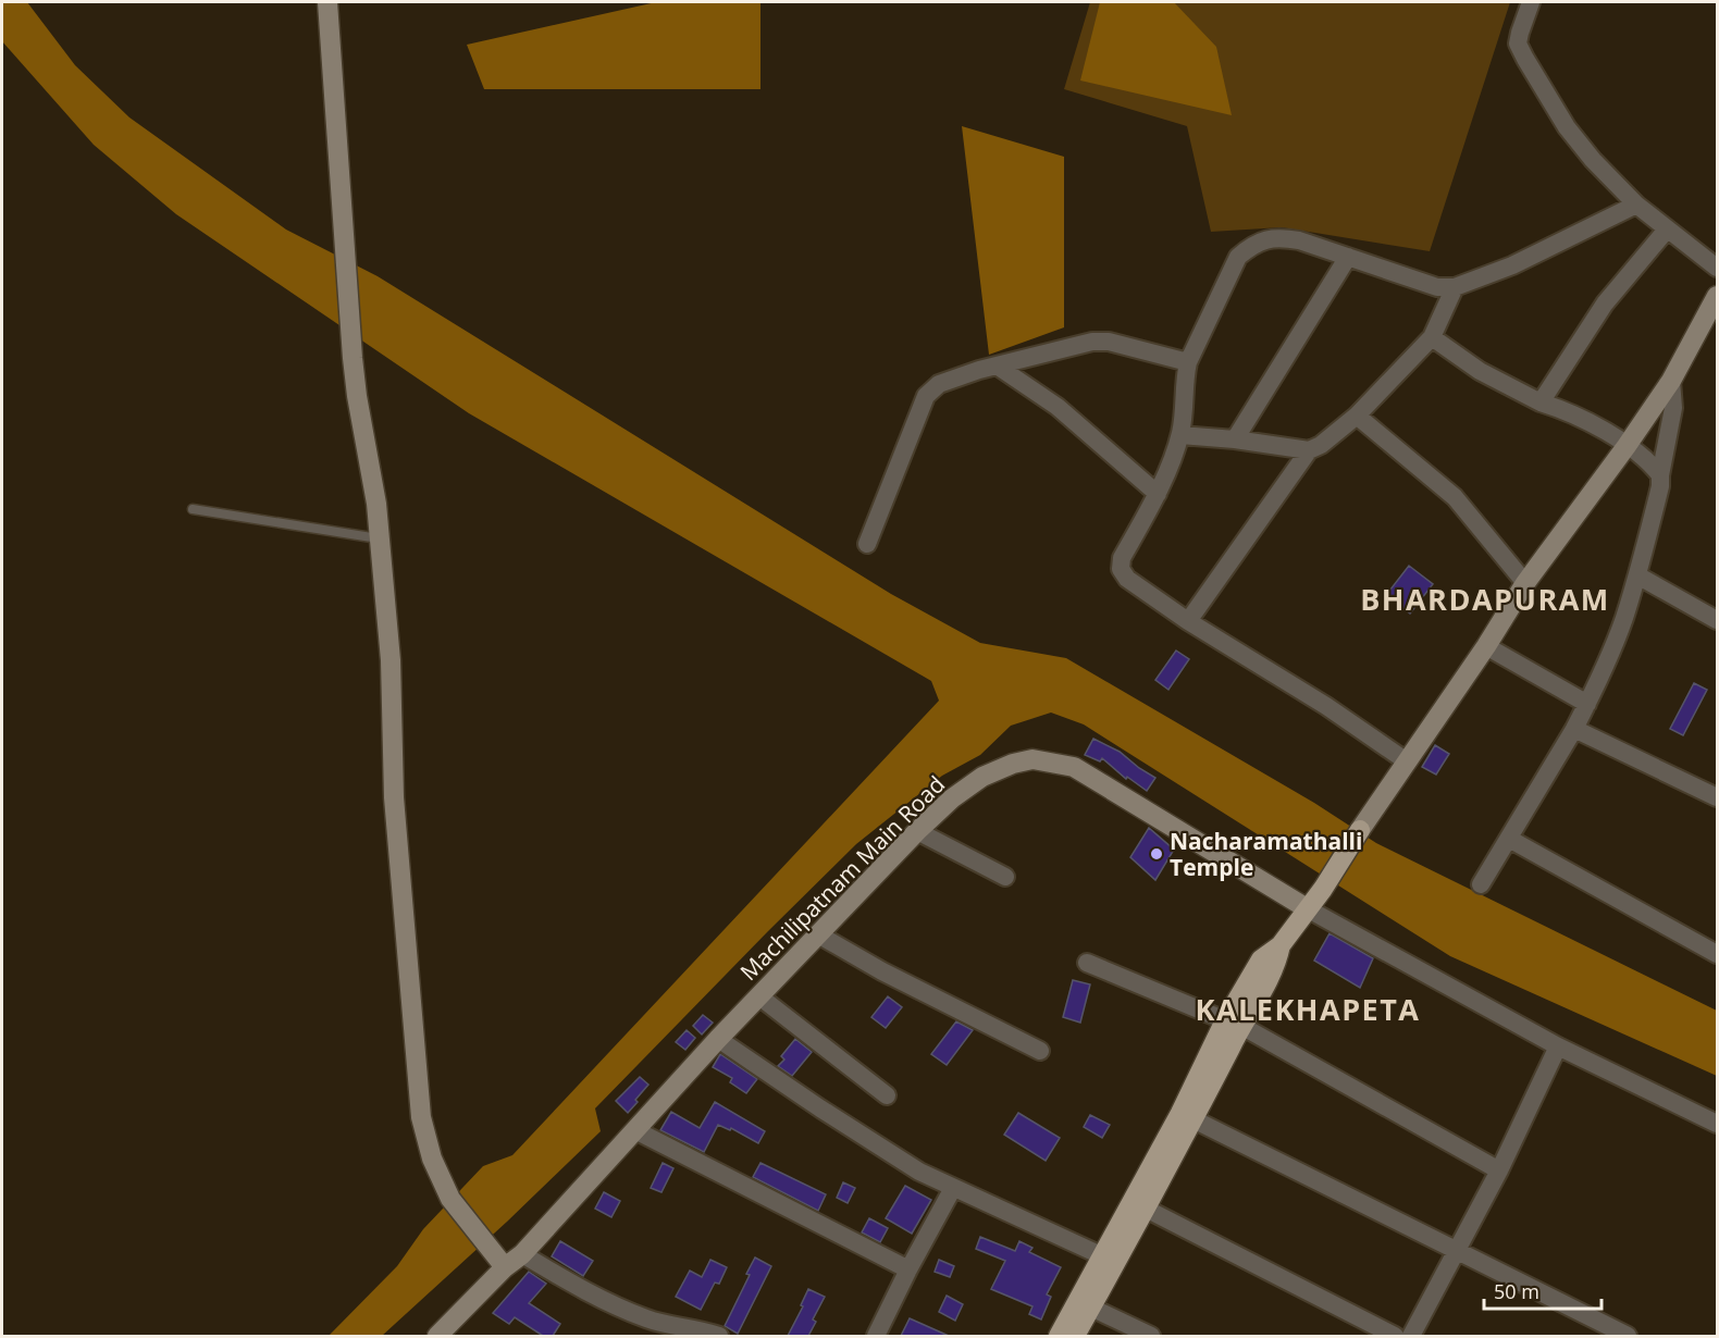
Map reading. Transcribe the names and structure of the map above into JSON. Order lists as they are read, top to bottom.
{
  "streets": {
    "main road": ["Machilipatnam Main Road"]
  },
  "districts": ["BHARDAPURAM", "KALEKHAPETA"],
  "places": ["Nacharamathalli Temple"],
  "scale_bar": "50 m"
}
